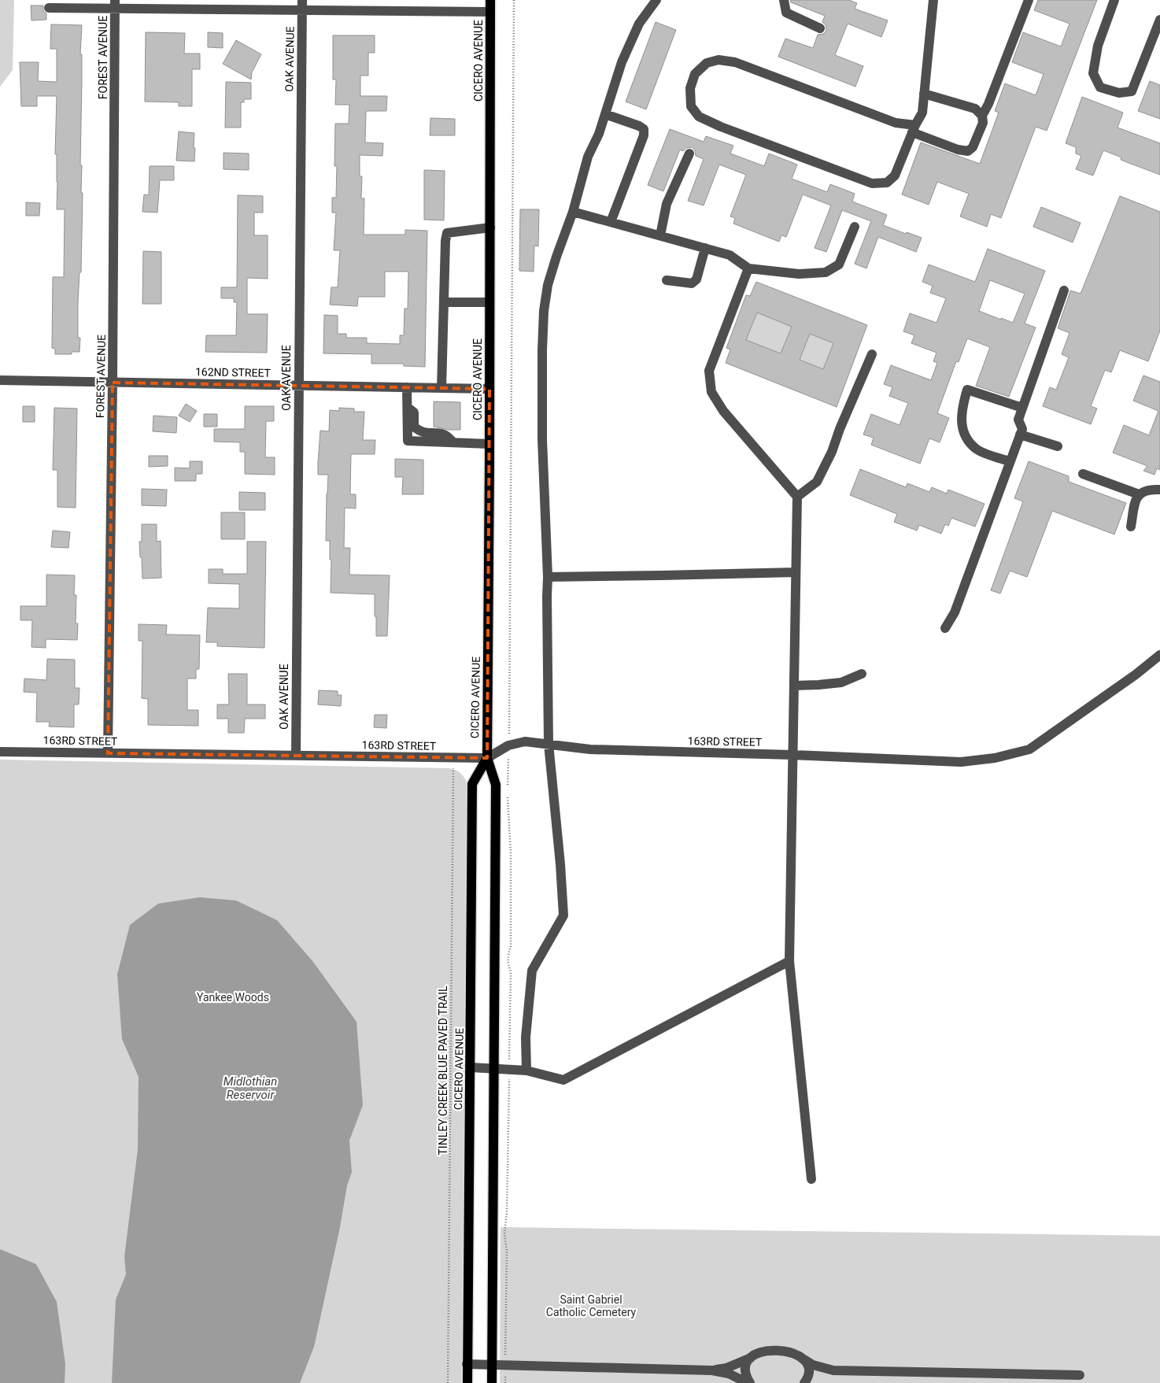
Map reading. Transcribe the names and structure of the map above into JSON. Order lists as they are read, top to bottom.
{
  "streets": {
    "main road": ["CICERO AVENUE"],
    "street": [
      "FOREST AVENUE",
      "OAK AVENUE",
      "162ND STREET",
      "163RD STREET"
    ],
    "path": ["TINLEY CREEK BLUE PAVED TRAIL"]
  },
  "crossings": [
    ["FOREST AVENUE", "162ND STREET"],
    ["FOREST AVENUE", "163RD STREET"],
    ["OAK AVENUE", "162ND STREET"],
    ["OAK AVENUE", "163RD STREET"],
    ["CICERO AVENUE", "162ND STREET"],
    ["CICERO AVENUE", "163RD STREET"],
    ["163RD STREET", "TINLEY CREEK BLUE PAVED TRAIL"]
  ],
  "water": ["Midlothian Reservoir"],
  "parks": ["Yankee Woods", "Saint Gabriel Catholic Cemetery"]
}
